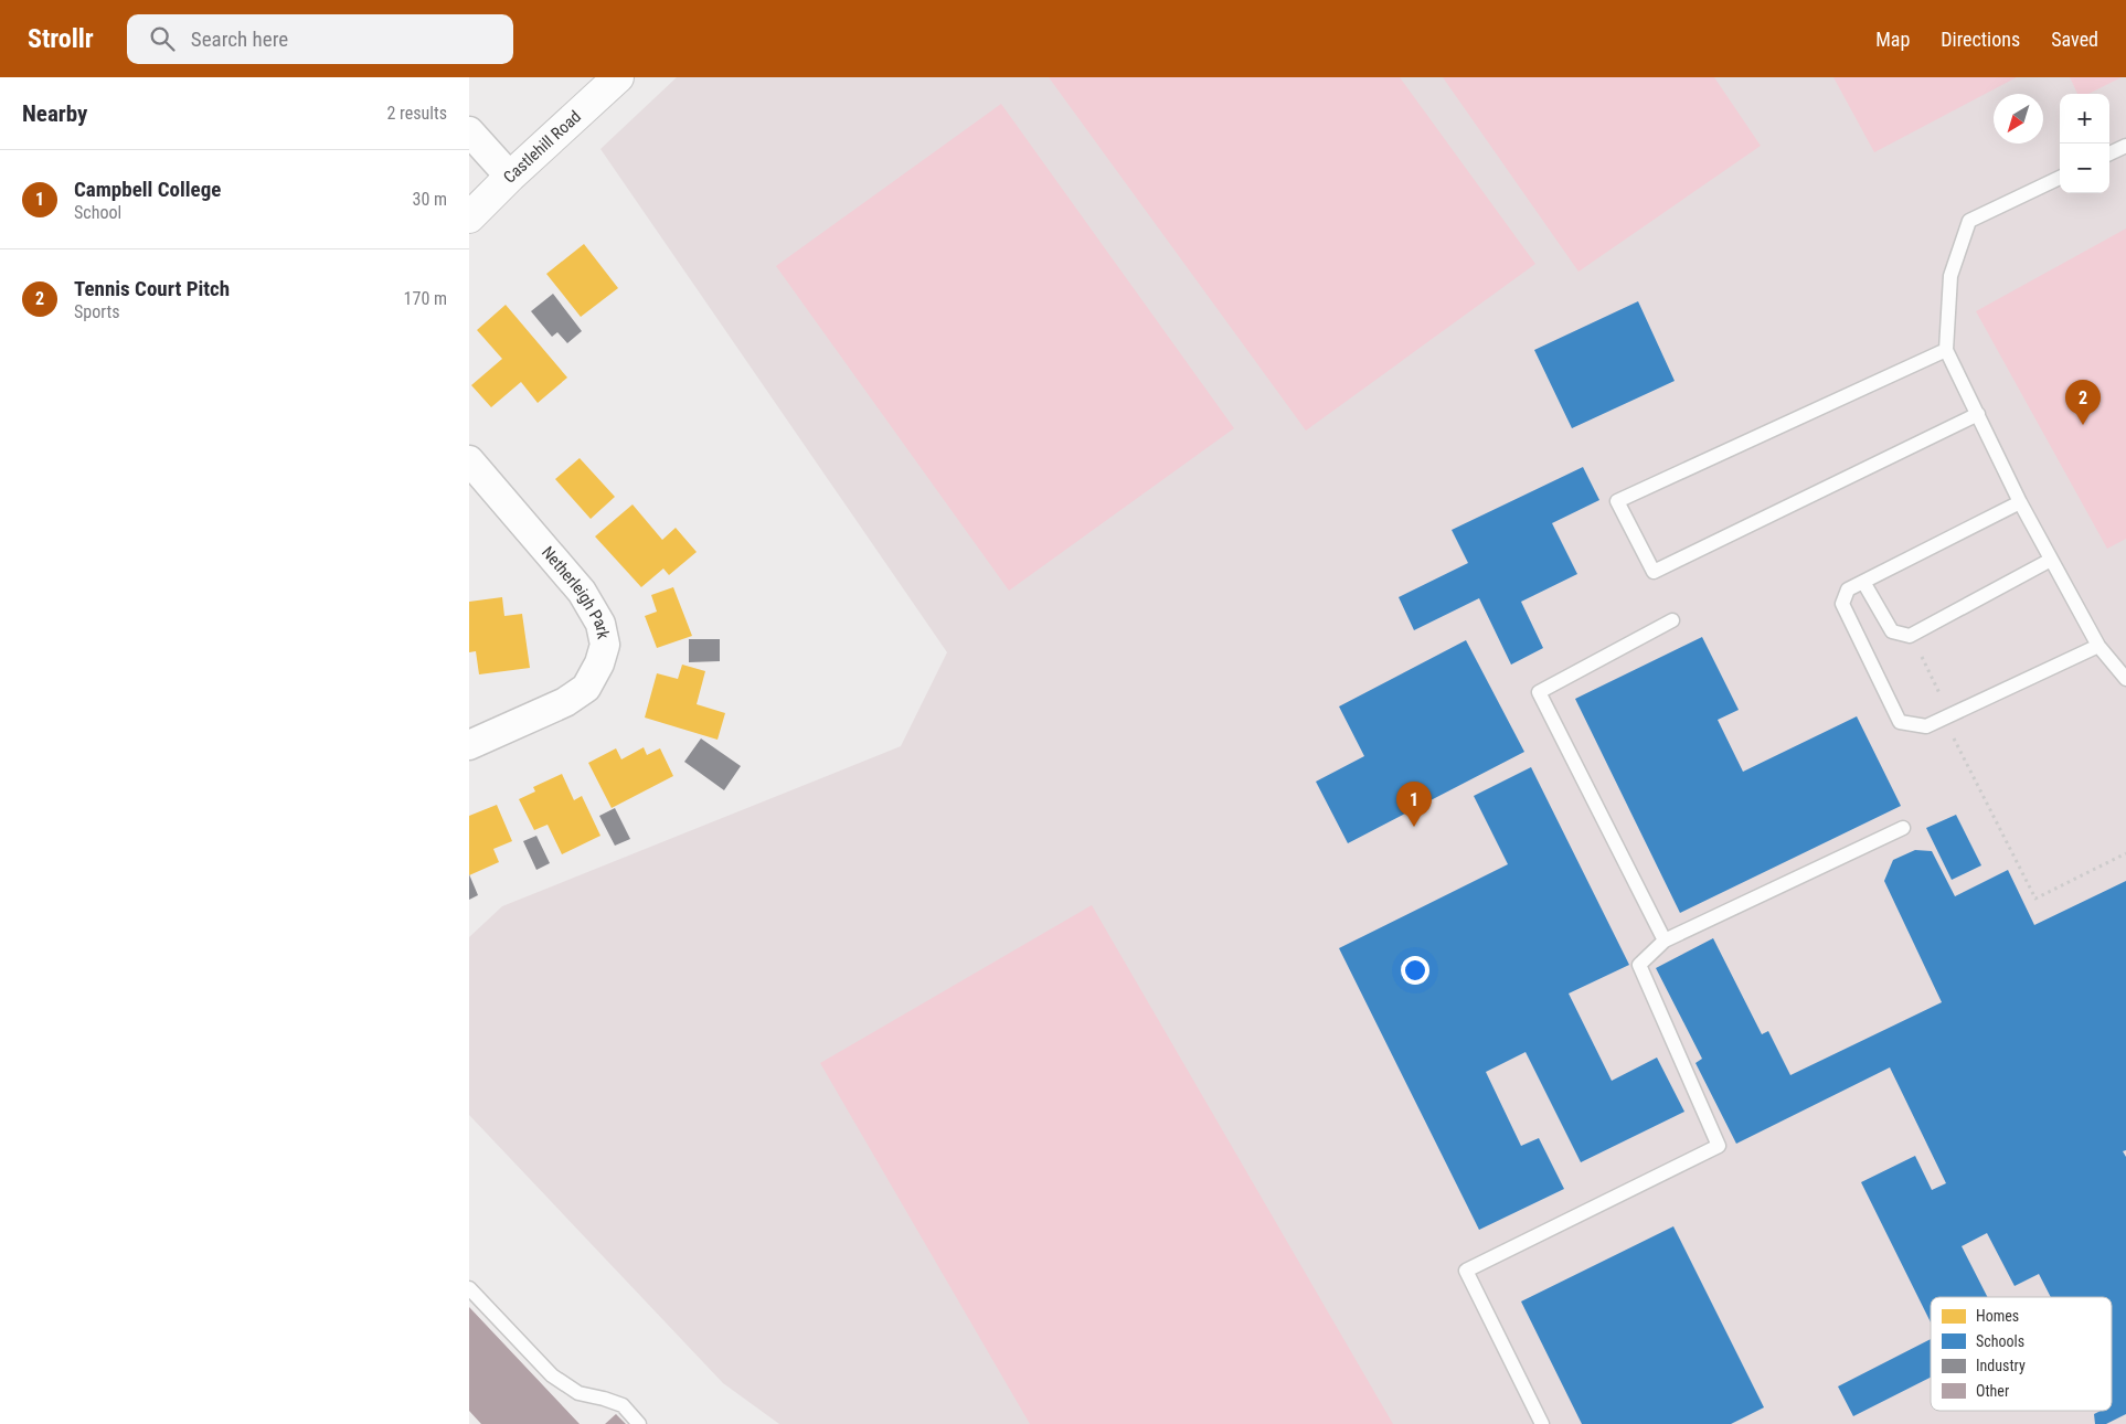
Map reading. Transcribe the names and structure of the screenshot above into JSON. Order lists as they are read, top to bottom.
{
  "streets": {
    "street": ["Castlehill Road", "Netherleigh Park"]
  },
  "legend": [
    "Homes",
    "Schools",
    "Industry",
    "Other"
  ],
  "north": "bottom left",
  "page": {
    "header": "Strollr",
    "search": "Search here",
    "nav": ["Map", "Directions", "Saved"],
    "heading": ["Nearby", "2 results"],
    "map_buttons": ["+", "−"],
    "list": [
      {
        "mark": "1",
        "name": "Campbell College",
        "note": "School",
        "value": "30 m"
      },
      {
        "mark": "2",
        "name": "Tennis Court Pitch",
        "note": "Sports",
        "value": "170 m"
      }
    ],
    "pins": ["2", "1"]
  }
}
